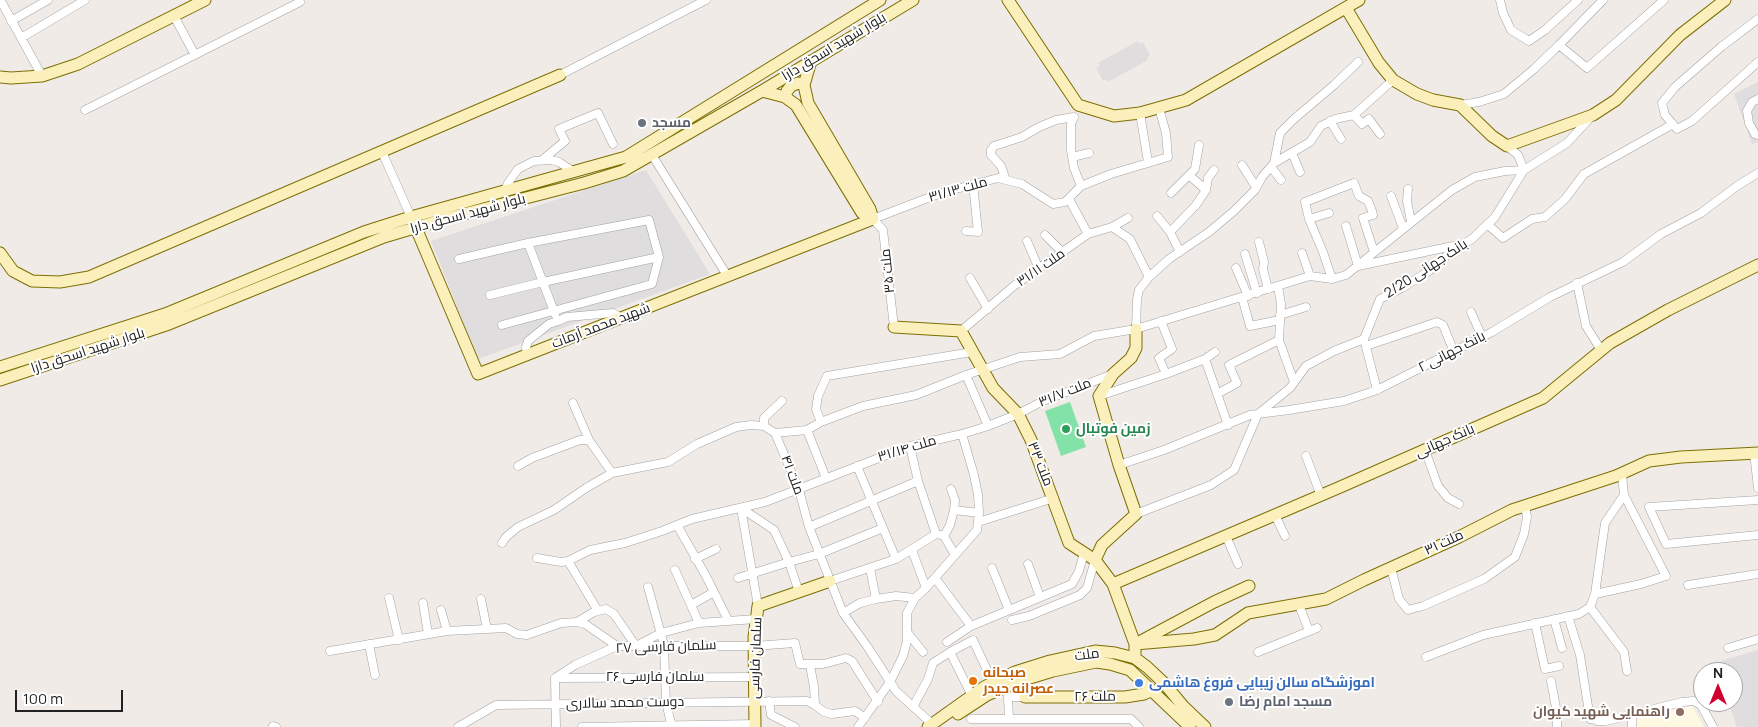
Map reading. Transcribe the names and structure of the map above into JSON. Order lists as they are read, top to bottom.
{
  "streets": {
    "street": [
      "بلوار شهید اسحق دارا",
      "ملت ۳۱/۱۳",
      "ملت ۳۱/۱۱",
      "بانک جهانی 2/20",
      "ملت ۳۵",
      "شهید محمد آرمات",
      "بانک جهانی ۲",
      "ملت ۳۱/۷",
      "بانک جهانی",
      "ملت ۳۱/۱۴",
      "ملت ۳۳",
      "ملت ۴۱",
      "ملت ۳۱",
      "سلمان فارسی ۲۷",
      "ملت",
      "سلمان فارسی",
      "سلمان فارسی ۲۶",
      "ملت ۲۶",
      "دوست محمد سالاری"
    ]
  },
  "crossings": [
    ["بلوار شهید اسحق دارا", "شهید محمد آرمات"],
    ["ملت ۳۱/۱۳", "ملت ۳۵"],
    ["ملت ۳۱/۱۳", "شهید محمد آرمات"],
    ["ملت ۳۱/۱۱", "ملت ۳۳"],
    ["ملت ۳۵", "شهید محمد آرمات"],
    ["ملت ۳۱/۷", "ملت ۳۱/۱۴"],
    ["ملت ۳۱/۷", "ملت ۳۳"],
    ["بانک جهانی", "ملت ۳۳"],
    ["ملت ۳۱/۱۴", "ملت ۳۳"],
    ["ملت ۳۱/۱۴", "ملت ۴۱"],
    ["ملت ۳۳", "ملت ۳۱"],
    ["ملت ۳۳", "ملت"],
    ["ملت ۴۱", "ملت"],
    ["ملت ۴۱", "سلمان فارسی"],
    ["سلمان فارسی ۲۷", "سلمان فارسی"],
    ["سلمان فارسی ۲۷", "سلمان فارسی ۲۶"],
    ["ملت", "ملت ۲۶"],
    ["سلمان فارسی", "سلمان فارسی ۲۶"],
    ["سلمان فارسی", "دوست محمد سالاری"]
  ],
  "places": [
    "مسجد",
    "زمین فوتبال",
    "صبحانه عصرانه حیدر",
    "اموزشگاه سالن زیبایی فروغ هاشمی",
    "مسجد امام رضا",
    "راهنمایی شهید کیوان"
  ],
  "scale_bar": "100 m",
  "north": "top"
}
